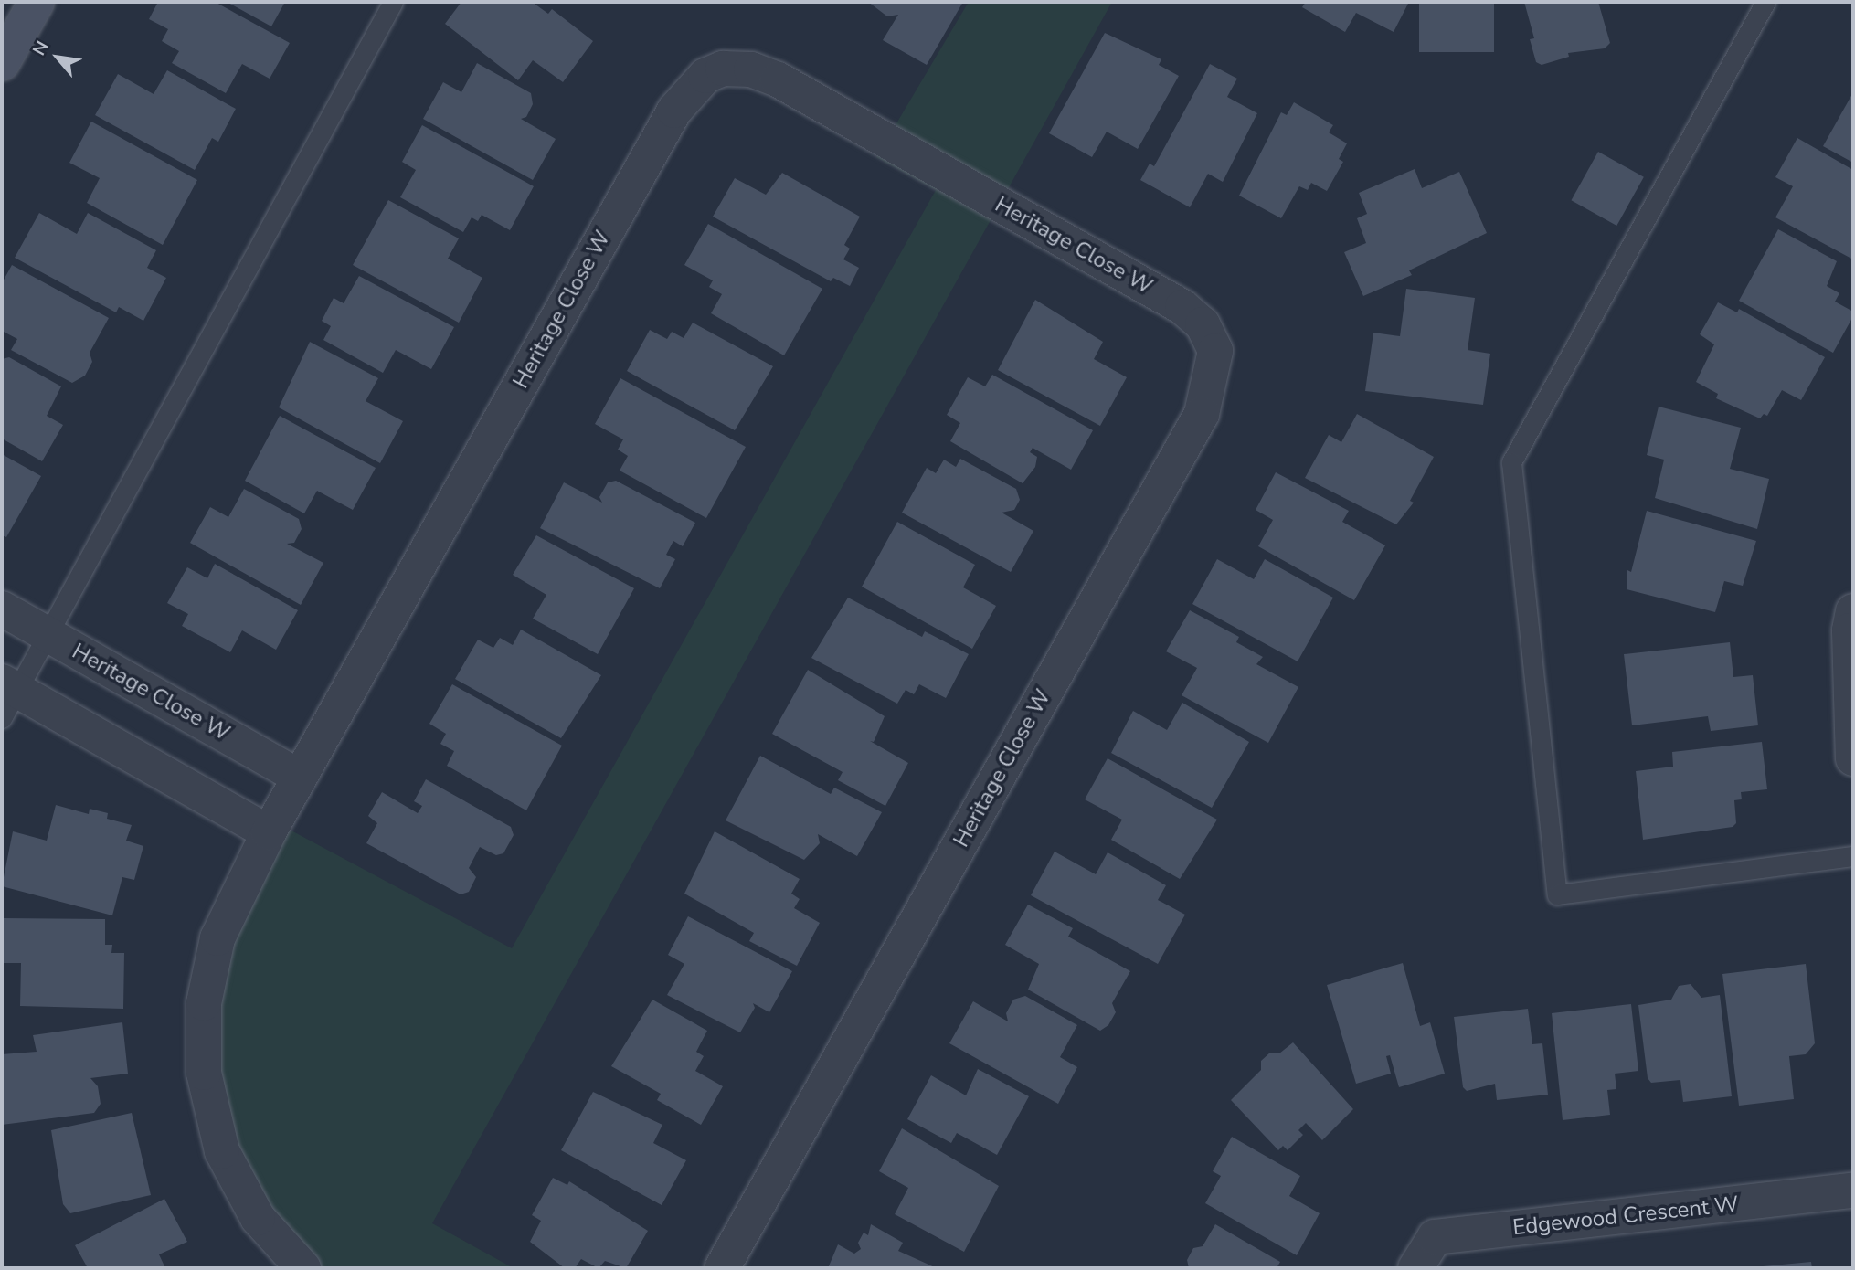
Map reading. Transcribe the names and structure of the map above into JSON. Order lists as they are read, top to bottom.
{
  "streets": {
    "street": ["Heritage Close W", "Edgewood Crescent W"]
  },
  "north": "top left"
}
